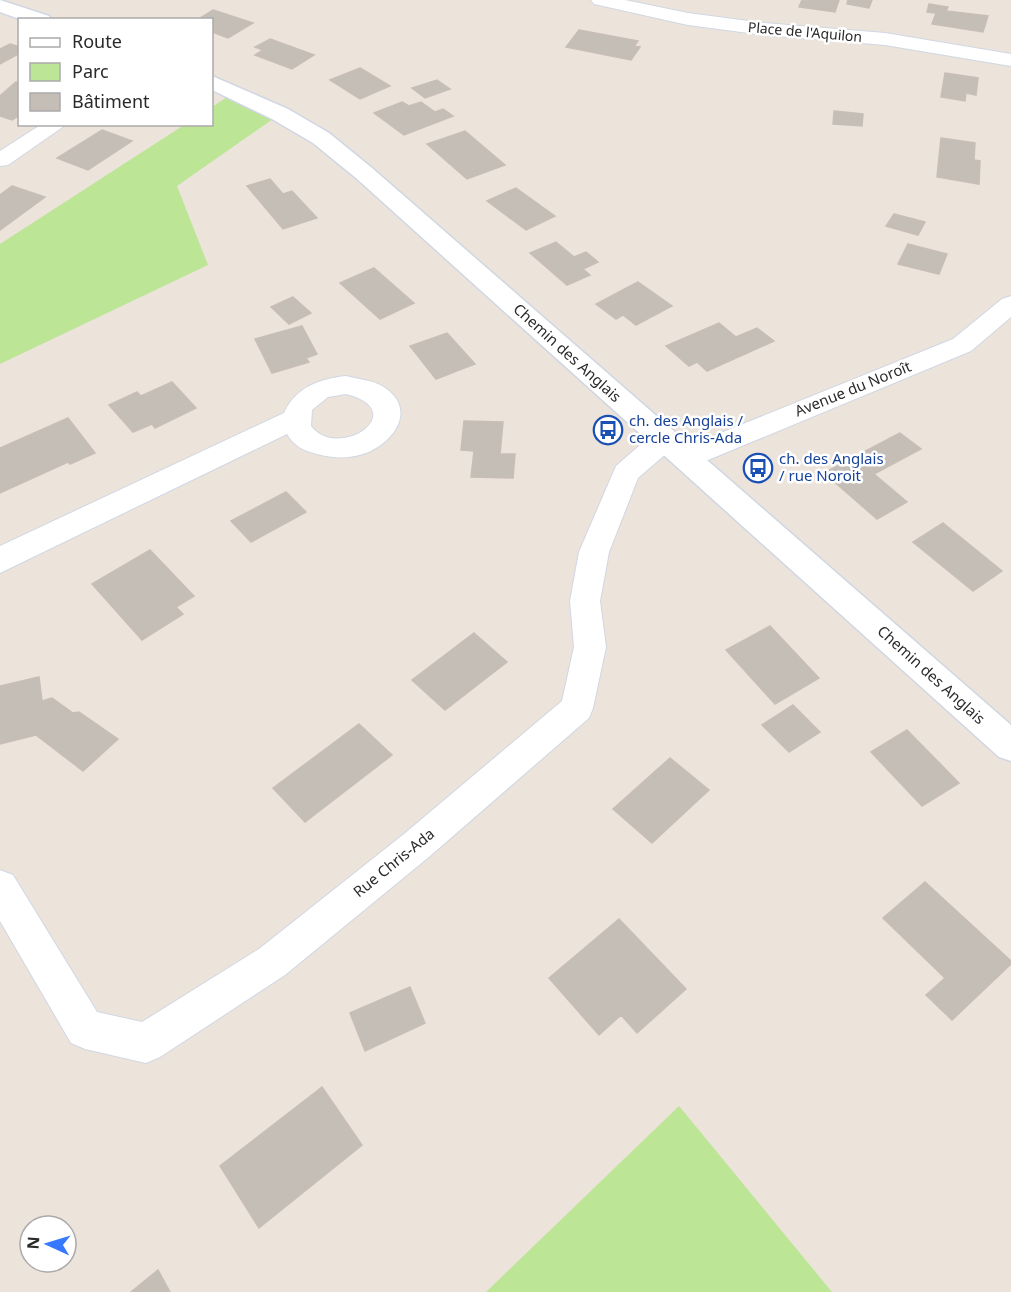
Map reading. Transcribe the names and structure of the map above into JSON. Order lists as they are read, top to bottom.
{
  "streets": {
    "street": [
      "Place de l'Aquilon",
      "Chemin des Anglais",
      "Avenue du Noroît",
      "Rue Chris-Ada"
    ]
  },
  "crossings": [
    ["Chemin des Anglais", "Avenue du Noroît"],
    ["Chemin des Anglais", "Rue Chris-Ada"],
    ["Avenue du Noroît", "Rue Chris-Ada"]
  ],
  "places": {
    "bus stop": ["ch. des Anglais / cercle Chris-Ada", "ch. des Anglais / rue Noroit"]
  },
  "legend": ["Route", "Parc", "Bâtiment"],
  "north": "left"
}
